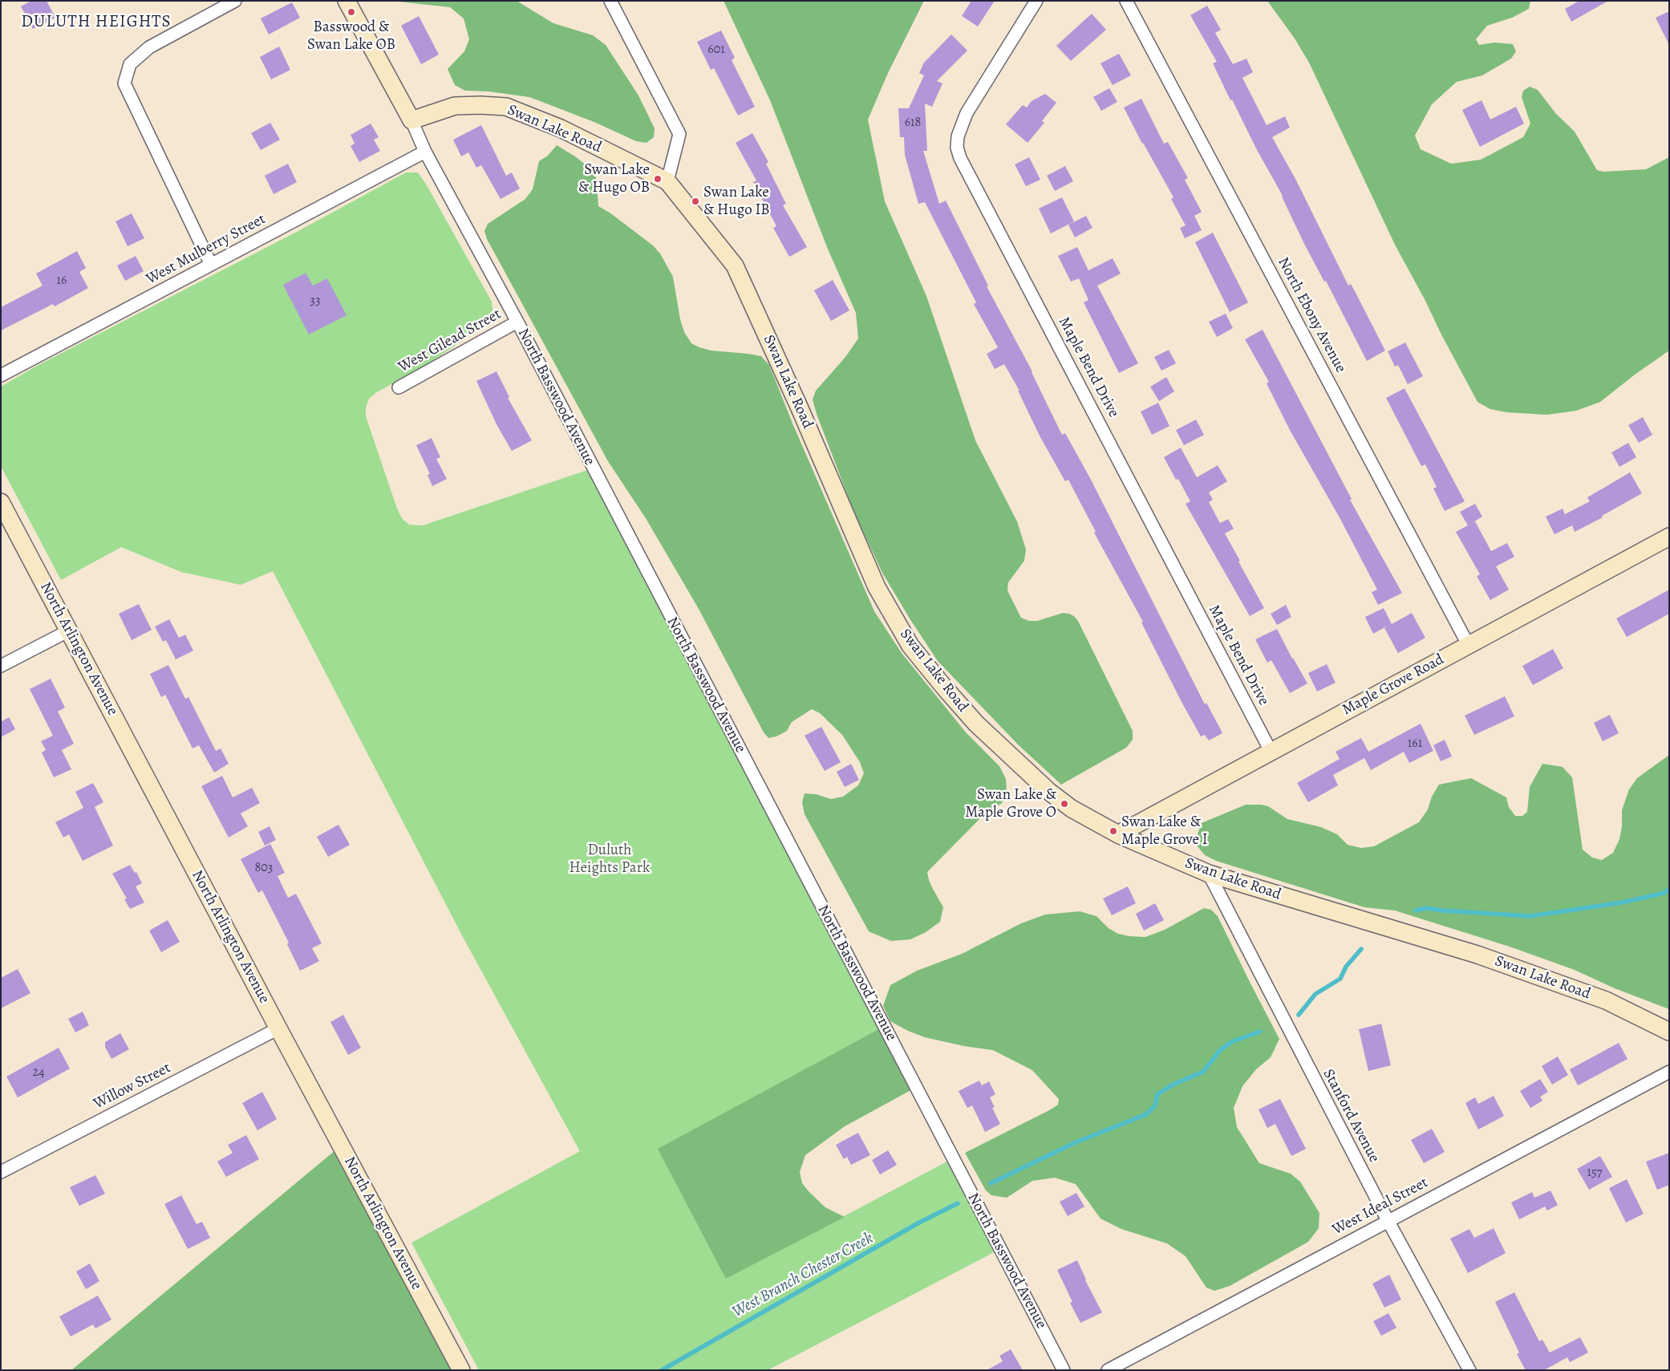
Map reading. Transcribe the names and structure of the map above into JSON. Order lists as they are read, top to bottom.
{
  "streets": {
    "street": [
      "Swan Lake Road",
      "West Mulberry Street",
      "North Ebony Avenue",
      "West Gilead Street",
      "Maple Bend Drive",
      "North Basswood Avenue",
      "North Arlington Avenue",
      "Maple Grove Road",
      "Willow Street",
      "Stanford Avenue",
      "West Ideal Street"
    ]
  },
  "crossings": [
    ["Swan Lake Road", "North Basswood Avenue"],
    ["Swan Lake Road", "Maple Grove Road"],
    ["Swan Lake Road", "Stanford Avenue"],
    ["West Mulberry Street", "North Basswood Avenue"],
    ["North Ebony Avenue", "Maple Grove Road"],
    ["West Gilead Street", "North Basswood Avenue"],
    ["Maple Bend Drive", "Maple Grove Road"],
    ["North Arlington Avenue", "Willow Street"],
    ["Stanford Avenue", "West Ideal Street"]
  ],
  "districts": ["DULUTH HEIGHTS"],
  "water": ["West Branch Chester Creek"],
  "parks": ["Duluth Heights Park"],
  "places": [
    "Basswood & Swan Lake OB",
    "Swan Lake & Hugo OB",
    "Swan Lake & Hugo IB",
    "Swan Lake & Maple Grove O",
    "Swan Lake & Maple Grove I"
  ],
  "house_numbers": [
    "601",
    "618",
    "16",
    "33",
    "161",
    "803",
    "24",
    "157"
  ]
}
